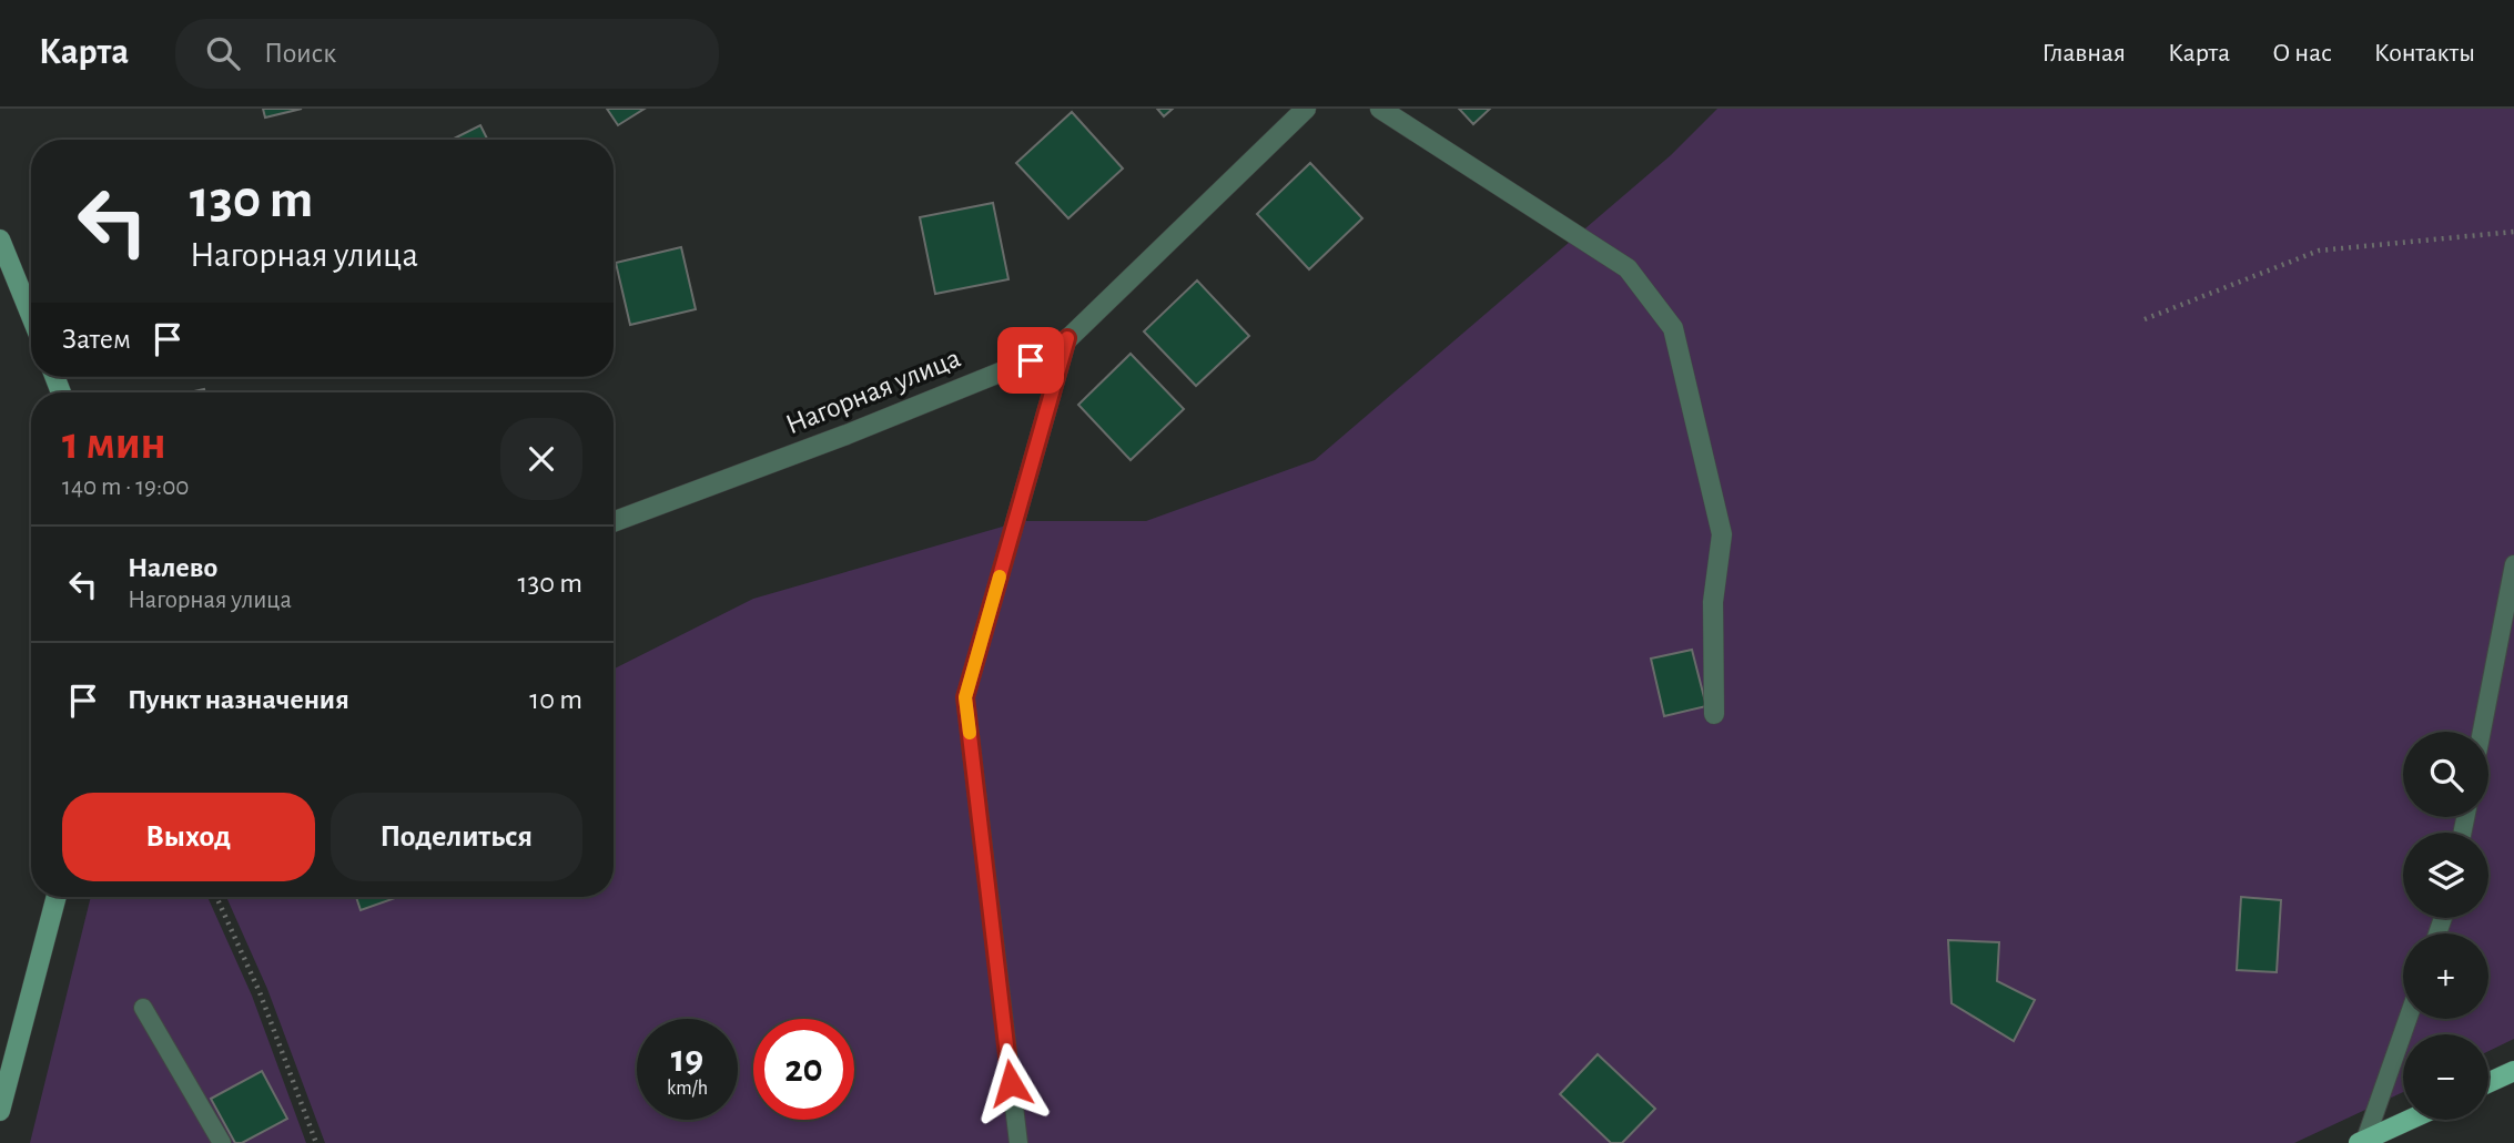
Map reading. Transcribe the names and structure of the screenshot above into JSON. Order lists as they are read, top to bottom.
{
  "streets": {
    "street": ["Нагорная улица"]
  },
  "page": {
    "header": "Карта",
    "search": "Поиск",
    "nav": [
      "Главная",
      "Карта",
      "О нас",
      "Контакты"
    ],
    "turn": ["130 m", "Нагорная улица"],
    "then": "Затем",
    "heading": ["1 мин", "140 m · 19:00"],
    "list": [
      {
        "name": "Налево",
        "note": "Нагорная улица",
        "value": "130 m"
      },
      {
        "name": "Пункт назначения",
        "value": "10 m"
      }
    ],
    "map_buttons": ["+", "−"],
    "buttons": ["Выход", "Поделиться"],
    "speed": "19 km/h",
    "limit": "20"
  }
}
